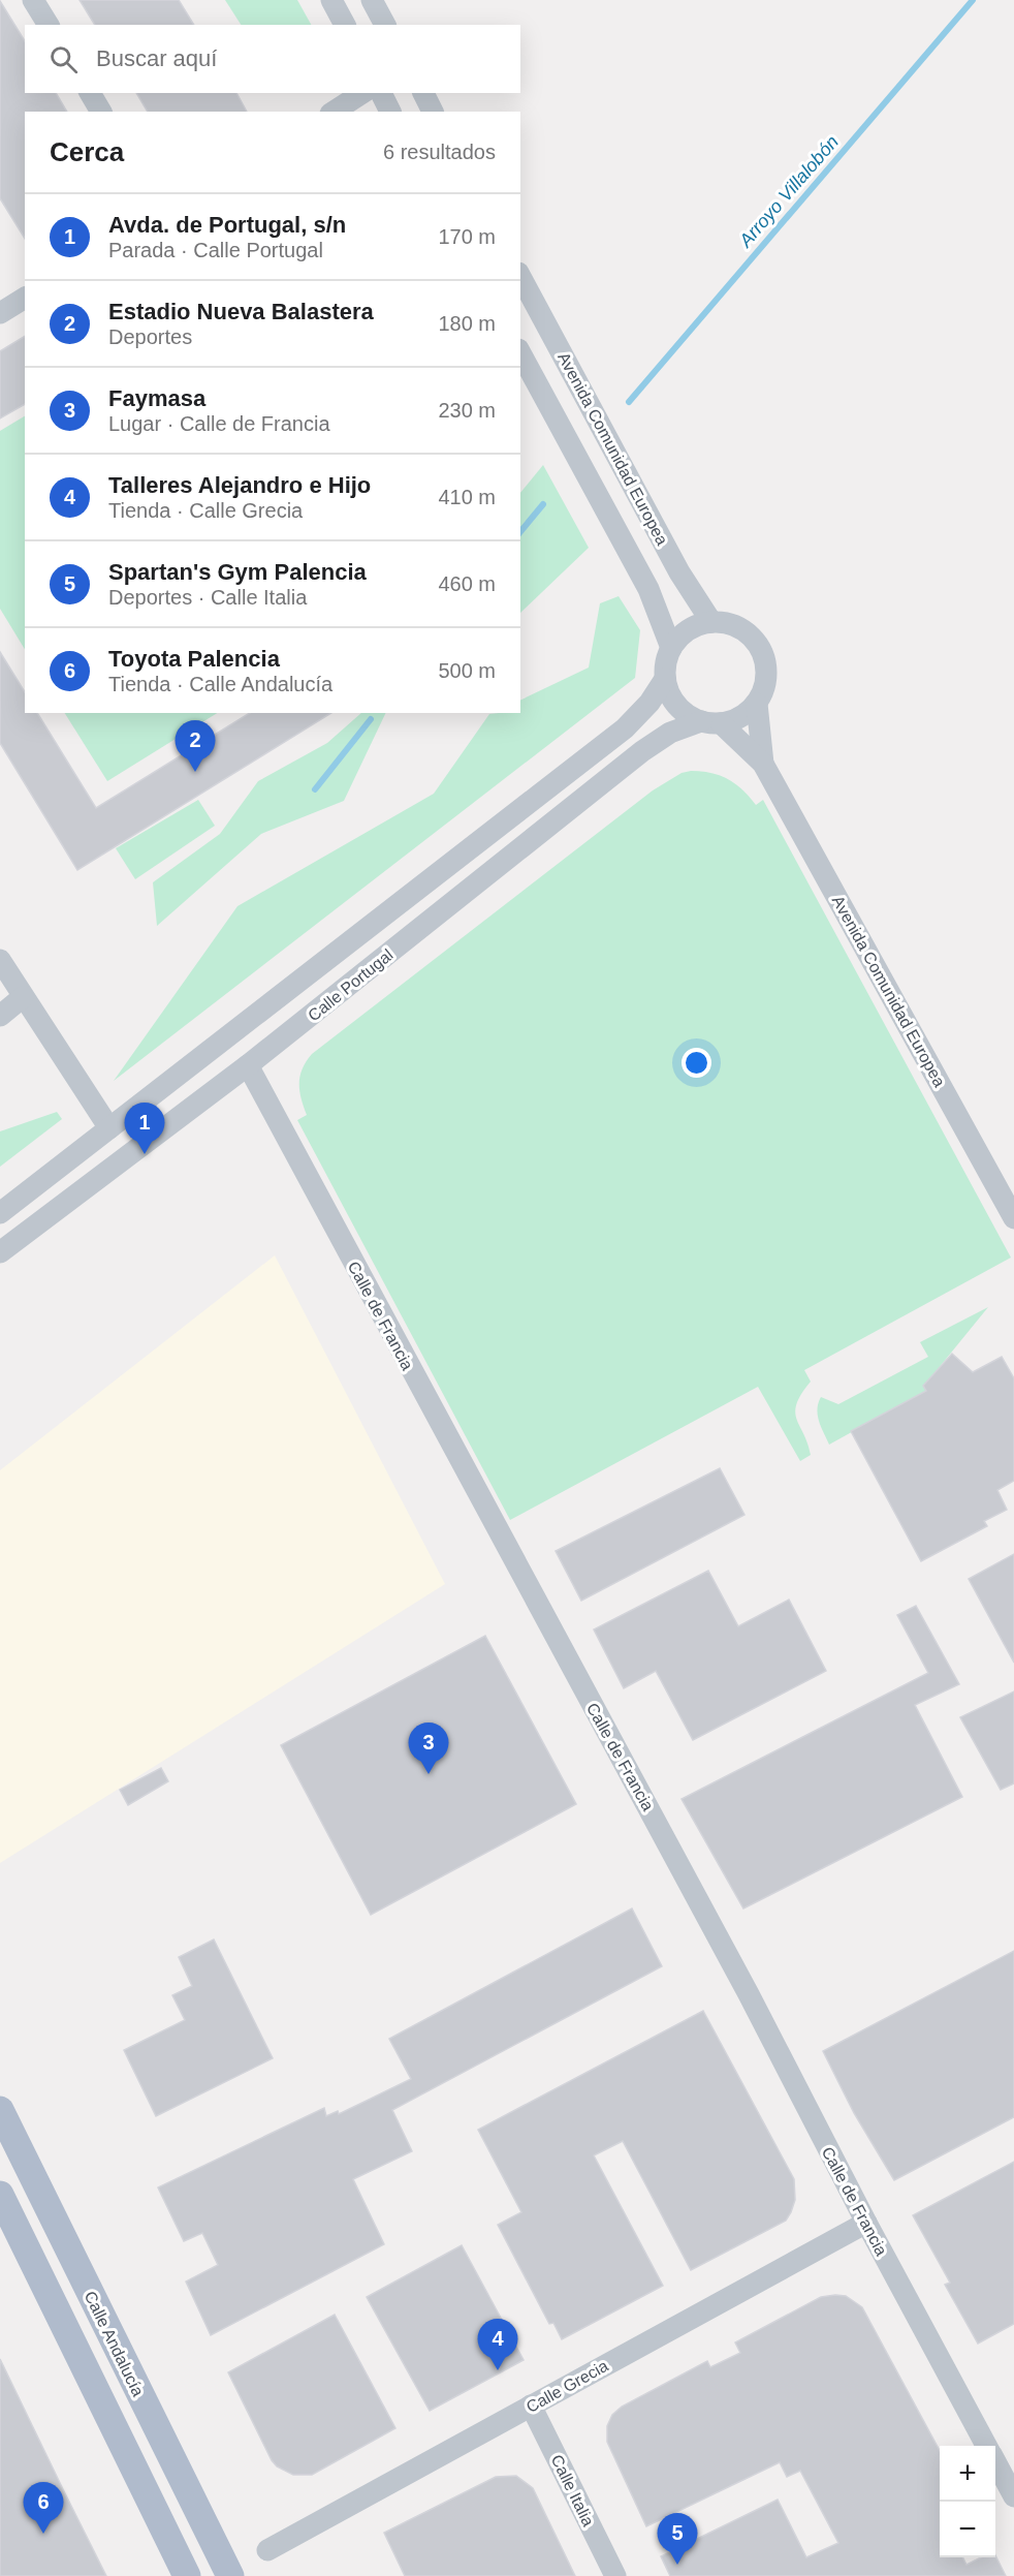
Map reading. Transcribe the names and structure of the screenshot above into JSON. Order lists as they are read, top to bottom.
{
  "streets": {
    "main road": ["Calle Andalucía"],
    "street": [
      "Avenida Comunidad Europea",
      "Calle Portugal",
      "Calle de Francia",
      "Calle Grecia",
      "Calle Italia"
    ]
  },
  "crossings": [
    ["Avenida Comunidad Europea", "Calle Portugal"],
    ["Calle Portugal", "Calle de Francia"],
    ["Calle de Francia", "Calle Grecia"],
    ["Calle Grecia", "Calle Italia"]
  ],
  "water": ["Arroyo Villalobón"],
  "page": {
    "search": "Buscar aquí",
    "heading": ["Cerca", "6 resultados"],
    "list": [
      {
        "mark": "1",
        "name": "Avda. de Portugal, s/n",
        "note": "Parada · Calle Portugal",
        "value": "170 m"
      },
      {
        "mark": "2",
        "name": "Estadio Nueva Balastera",
        "note": "Deportes",
        "value": "180 m"
      },
      {
        "mark": "3",
        "name": "Faymasa",
        "note": "Lugar · Calle de Francia",
        "value": "230 m"
      },
      {
        "mark": "4",
        "name": "Talleres Alejandro e Hijo",
        "note": "Tienda · Calle Grecia",
        "value": "410 m"
      },
      {
        "mark": "5",
        "name": "Spartan's Gym Palencia",
        "note": "Deportes · Calle Italia",
        "value": "460 m"
      },
      {
        "mark": "6",
        "name": "Toyota Palencia",
        "note": "Tienda · Calle Andalucía",
        "value": "500 m"
      }
    ],
    "pins": [
      "2",
      "1",
      "3",
      "4",
      "6",
      "5"
    ],
    "map_buttons": ["+", "−"]
  }
}
